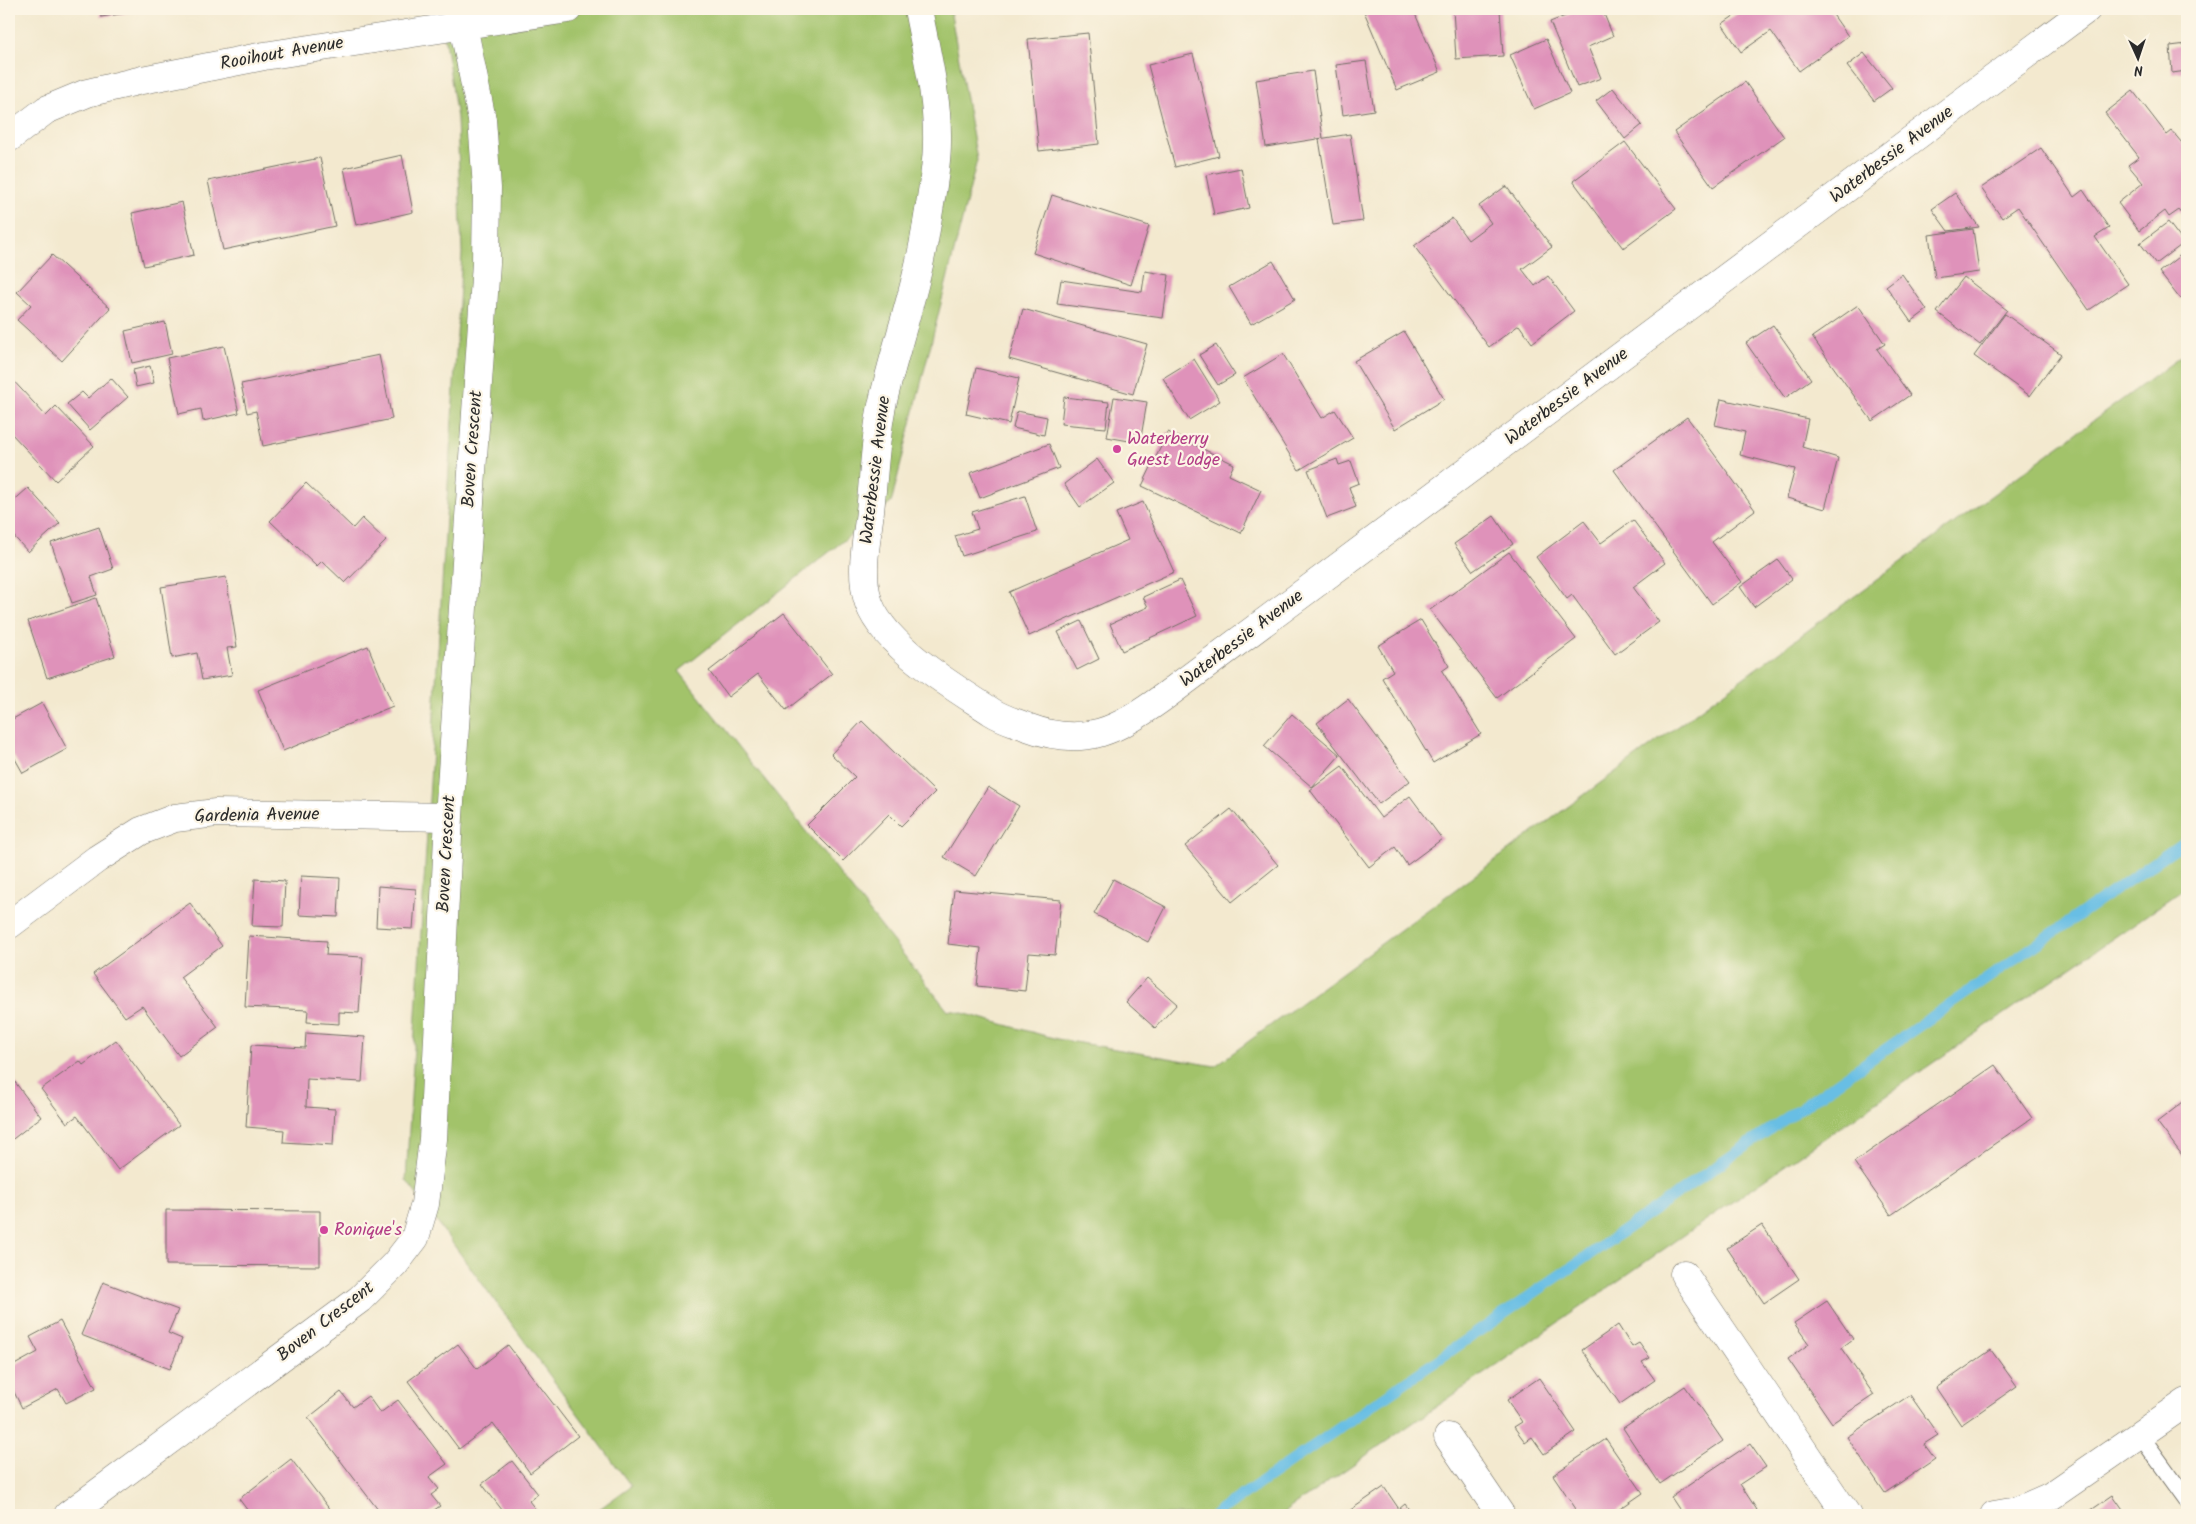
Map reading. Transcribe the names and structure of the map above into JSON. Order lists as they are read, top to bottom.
{
  "streets": {
    "street": [
      "Rooihout Avenue",
      "Waterbessie Avenue",
      "Boven Crescent",
      "Gardenia Avenue"
    ]
  },
  "crossings": [
    ["Rooihout Avenue", "Boven Crescent"],
    ["Boven Crescent", "Gardenia Avenue"]
  ],
  "places": ["Waterberry Guest Lodge", "Ronique's"],
  "north": "bottom"
}
